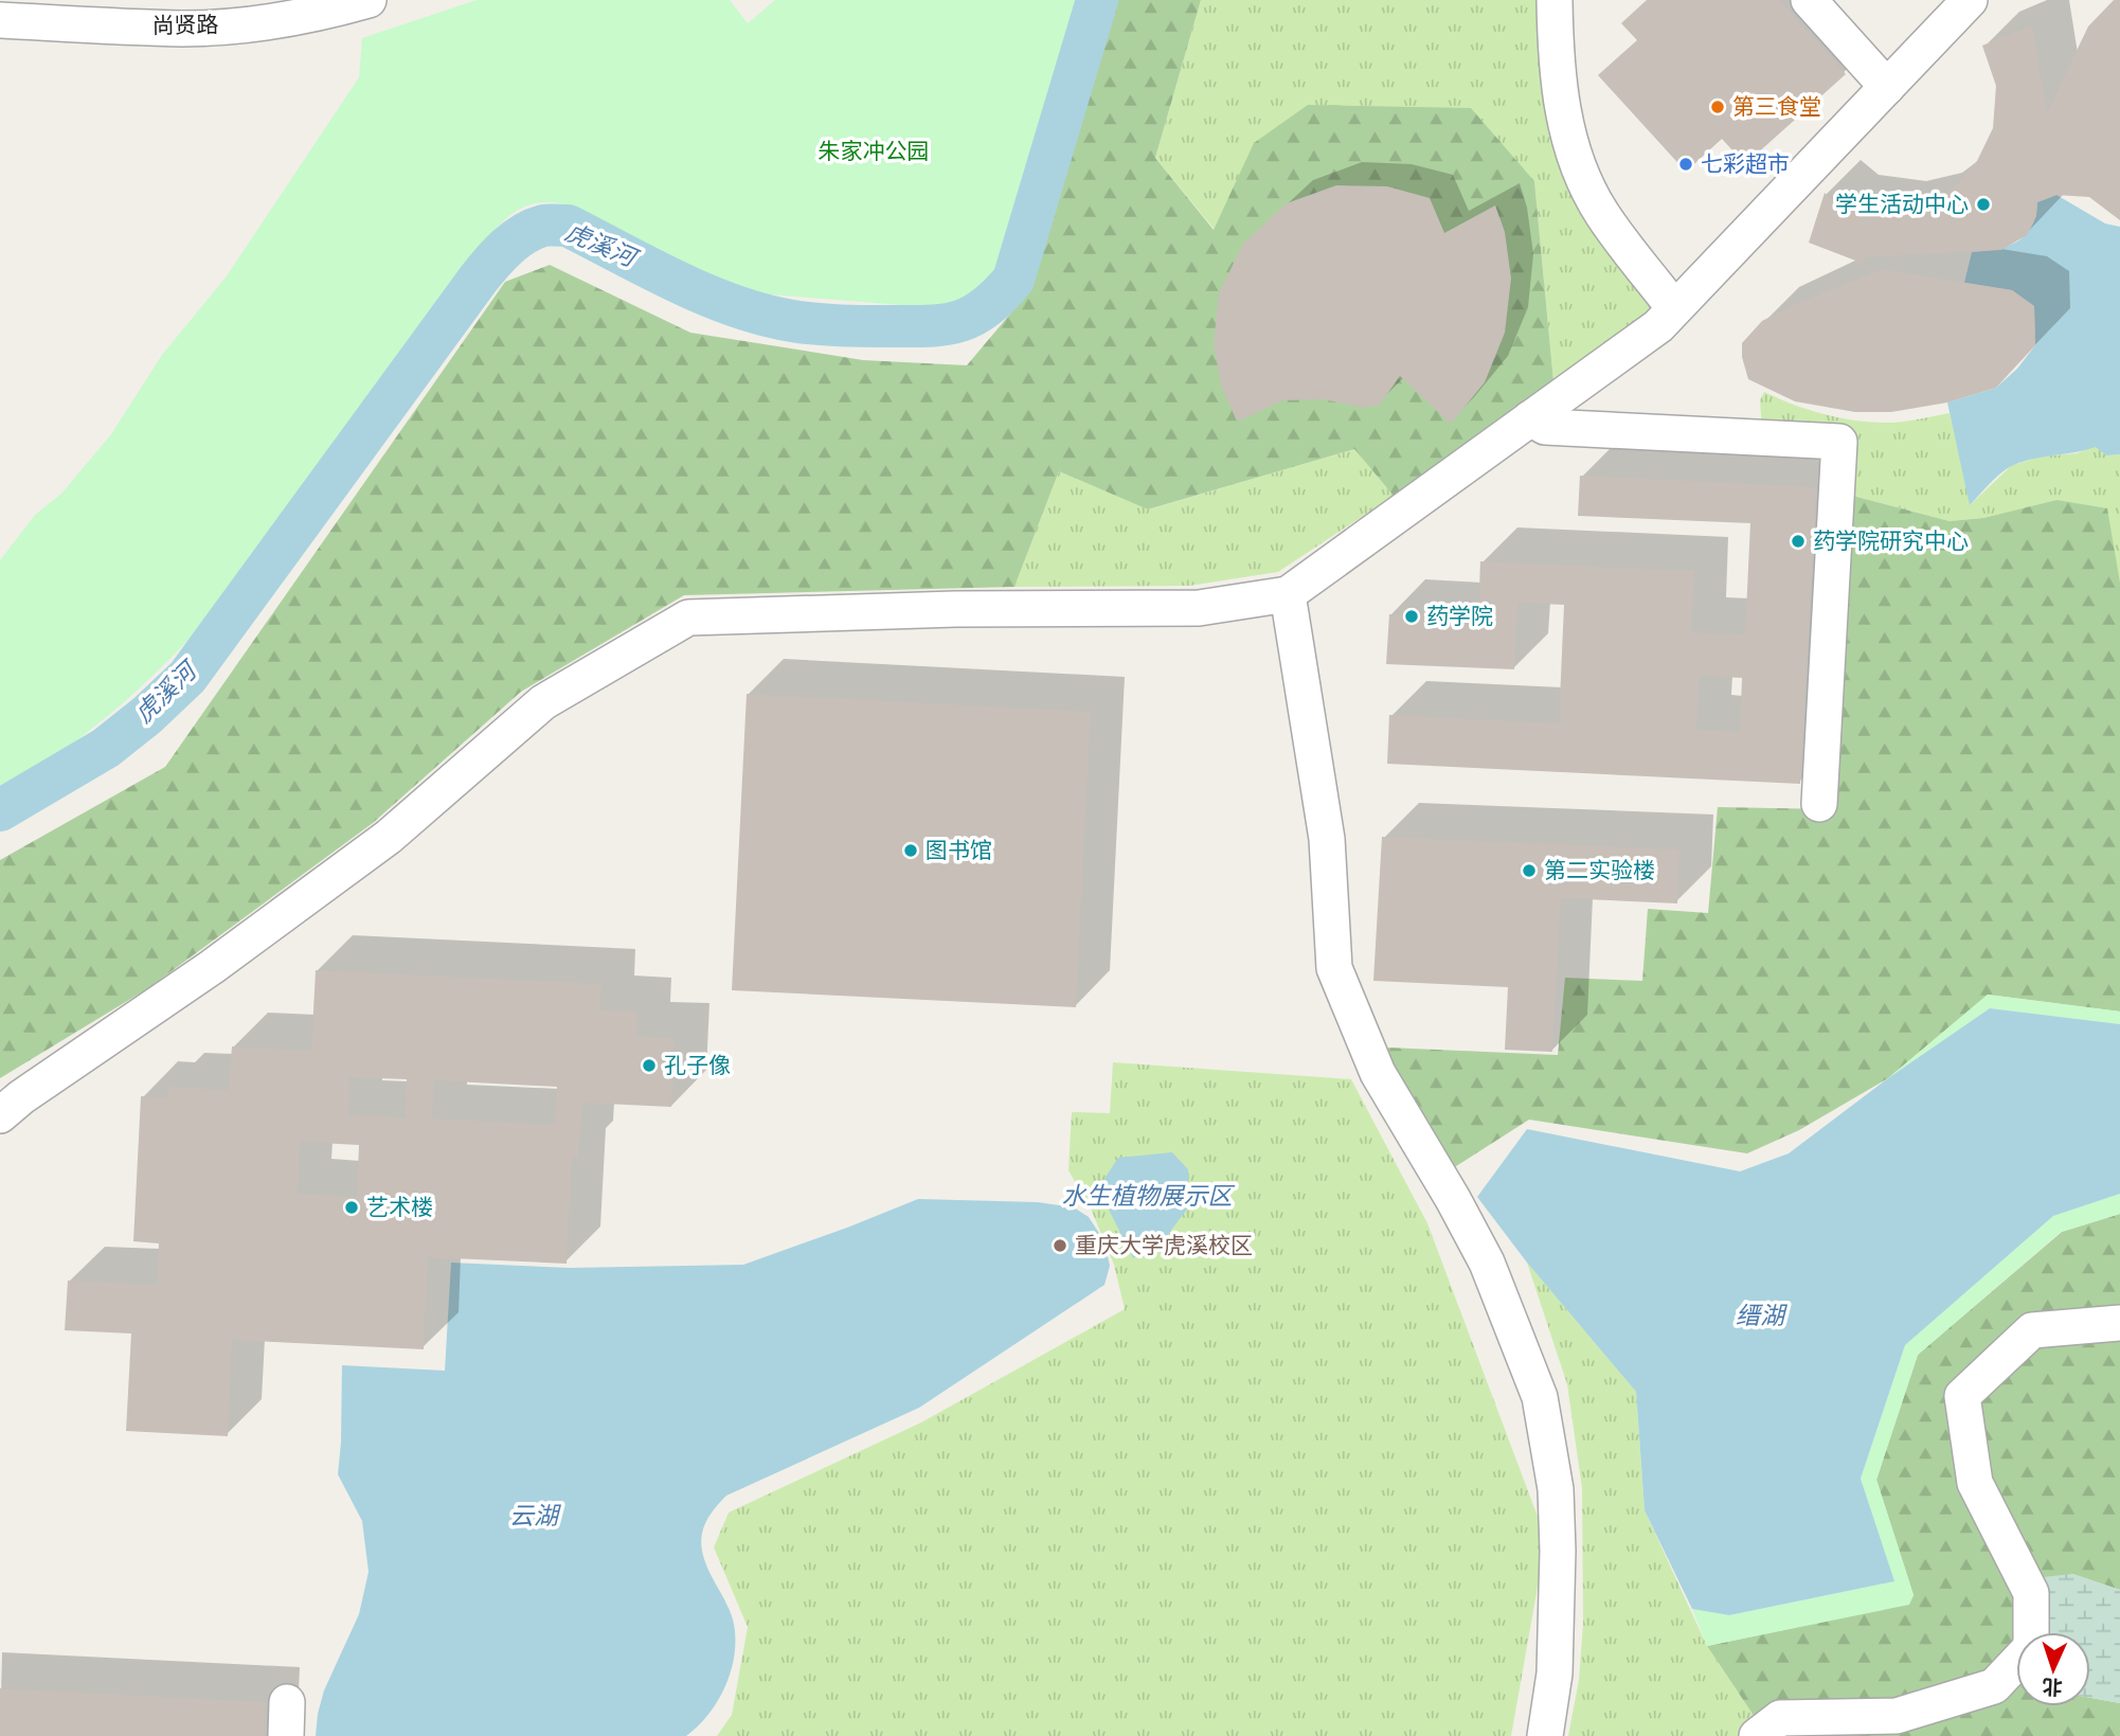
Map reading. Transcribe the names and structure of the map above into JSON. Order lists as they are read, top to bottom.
{
  "streets": {
    "street": ["尚贤路"]
  },
  "water": [
    "虎溪河",
    "水生植物展示区",
    "缙湖",
    "云湖"
  ],
  "parks": ["朱家冲公园"],
  "places": [
    "第三食堂",
    "七彩超市",
    "学生活动中心",
    "药学院研究中心",
    "药学院",
    "图书馆",
    "第二实验楼",
    "孔子像",
    "艺术楼",
    "重庆大学虎溪校区"
  ],
  "north": "bottom"
}
